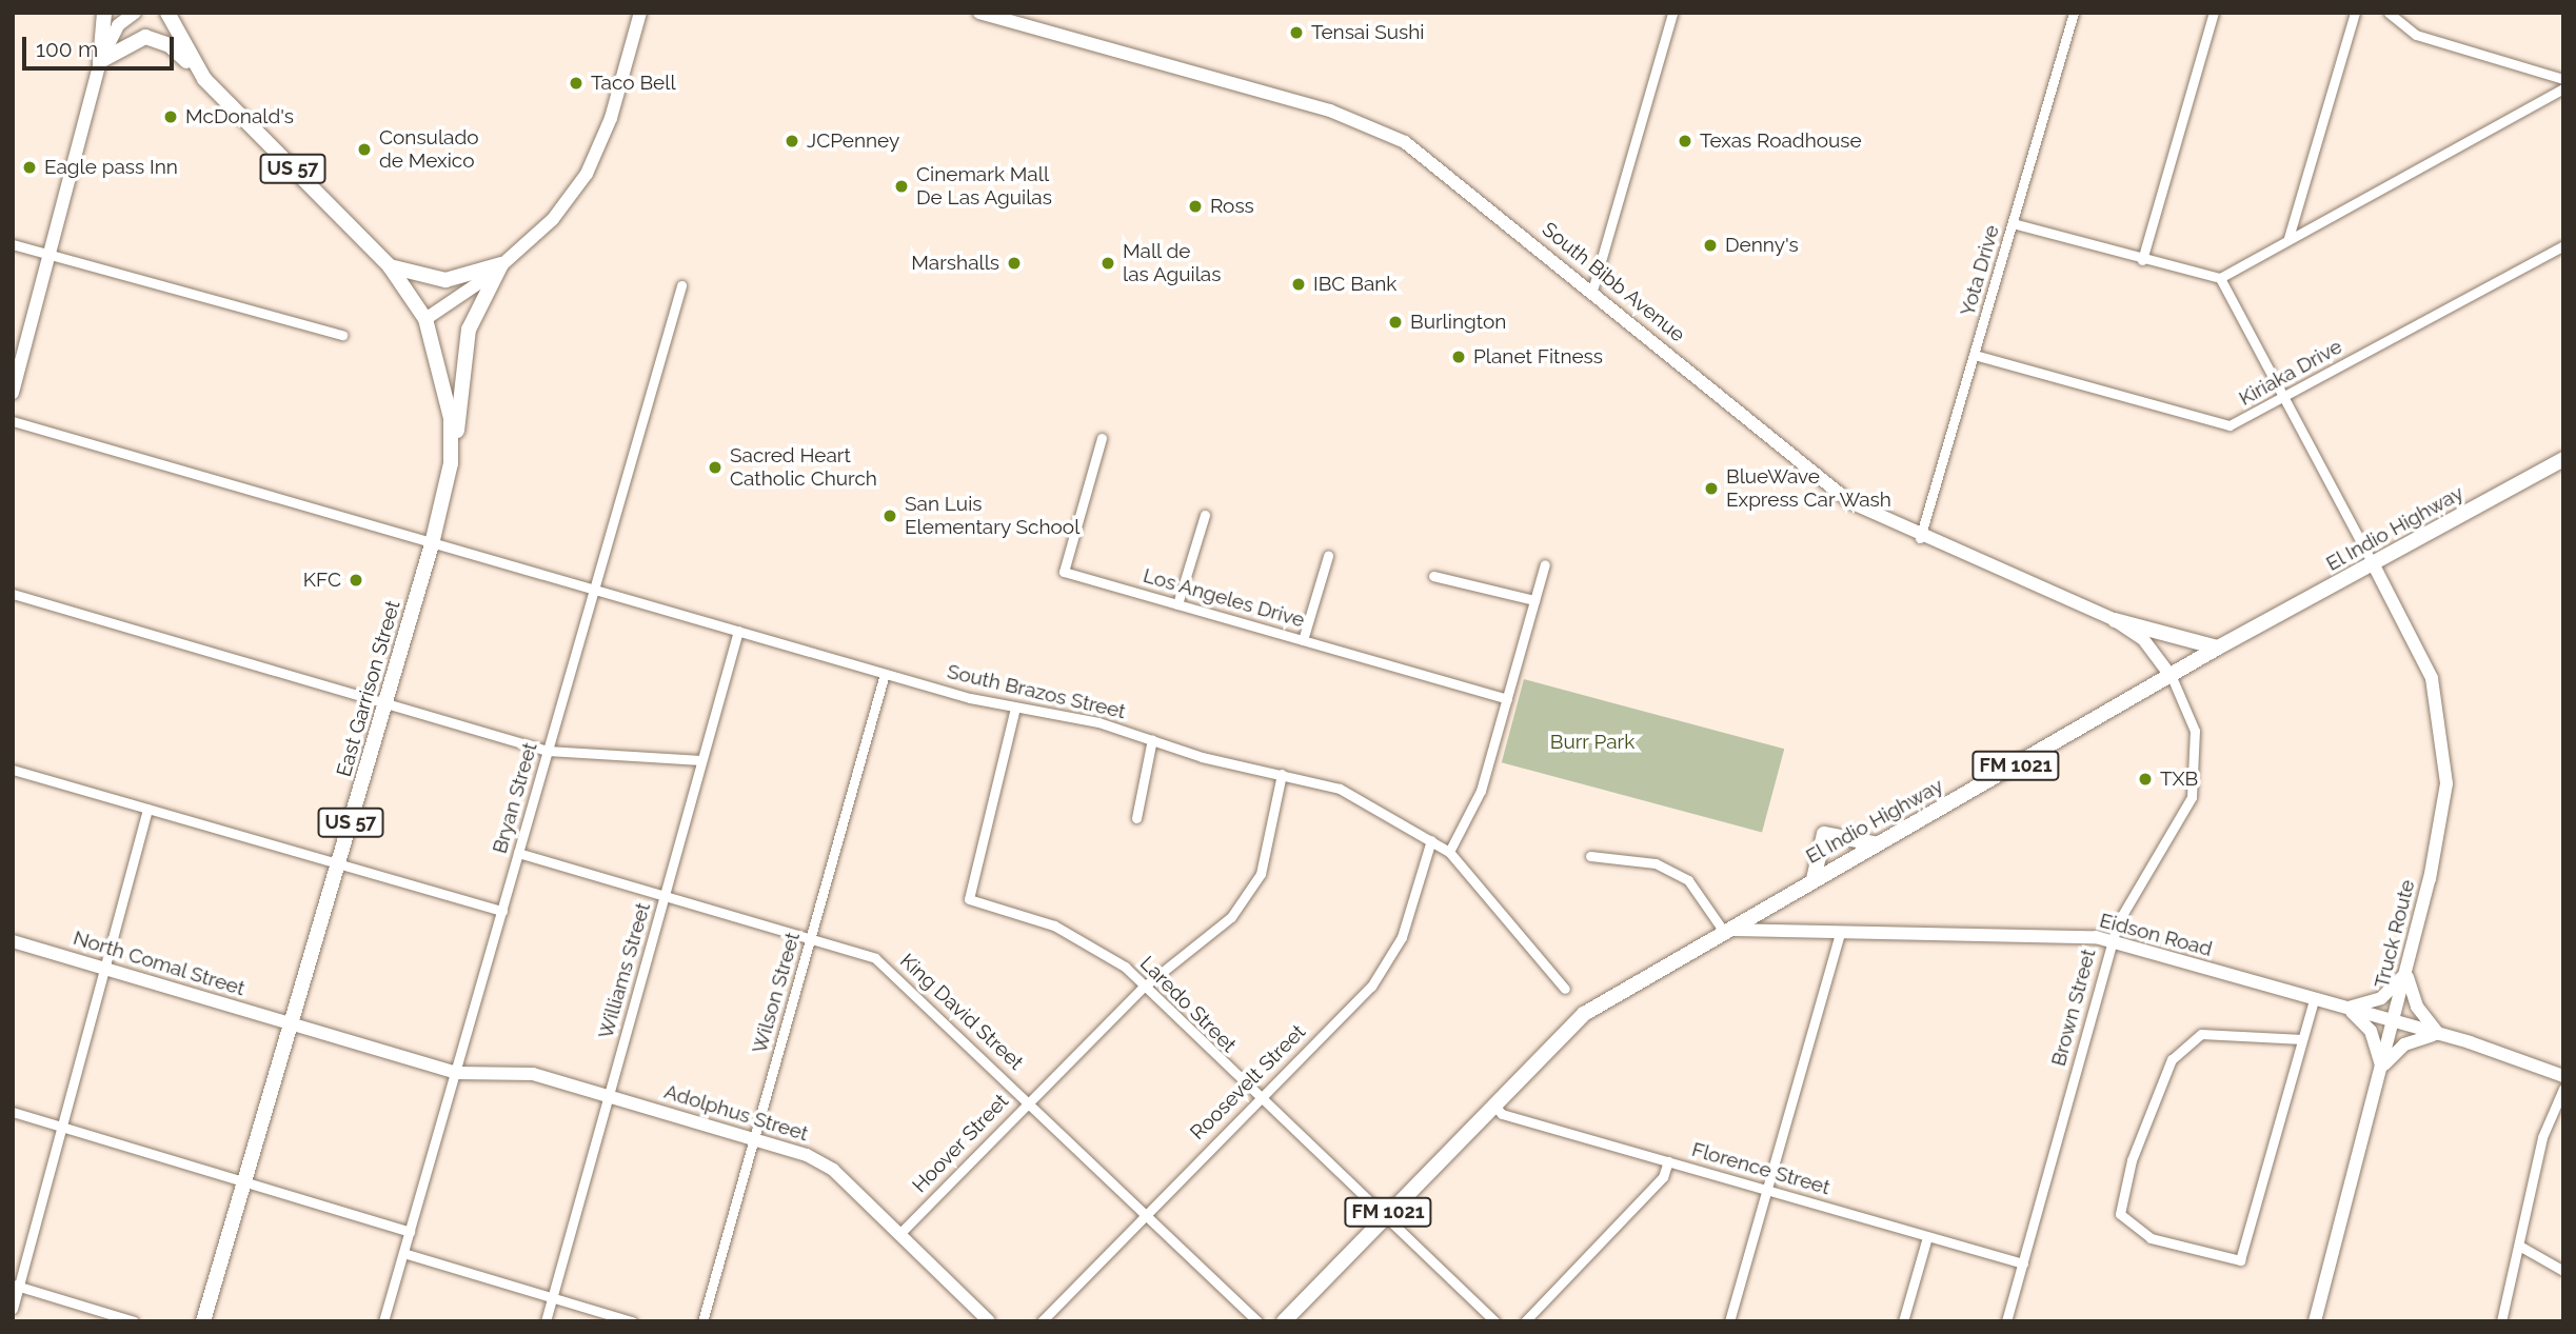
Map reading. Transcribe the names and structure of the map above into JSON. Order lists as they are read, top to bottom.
{
  "streets": {
    "main road": [
      "US 57",
      "El Indio Highway",
      "East Garrison Street",
      "FM 1021"
    ],
    "street": [
      "Yota Drive",
      "South Bibb Avenue",
      "Kiriaka Drive",
      "Los Angeles Drive",
      "South Brazos Street",
      "Bryan Street",
      "Truck Route",
      "Eidson Road",
      "North Comal Street",
      "Williams Street",
      "Wilson Street",
      "Laredo Street",
      "Brown Street",
      "King David Street",
      "Roosevelt Street",
      "Adolphus Street",
      "Hoover Street",
      "Florence Street"
    ]
  },
  "crossings": [
    ["Yota Drive", "South Bibb Avenue"],
    ["Yota Drive", "Kiriaka Drive"],
    ["South Bibb Avenue", "El Indio Highway"],
    ["South Bibb Avenue", "Brown Street"],
    ["El Indio Highway", "Truck Route"],
    ["El Indio Highway", "Eidson Road"],
    ["El Indio Highway", "Laredo Street"],
    ["El Indio Highway", "Brown Street"],
    ["El Indio Highway", "Florence Street"],
    ["East Garrison Street", "South Brazos Street"],
    ["East Garrison Street", "North Comal Street"],
    ["South Brazos Street", "Bryan Street"],
    ["South Brazos Street", "Williams Street"],
    ["South Brazos Street", "Wilson Street"],
    ["South Brazos Street", "Laredo Street"],
    ["South Brazos Street", "Roosevelt Street"],
    ["South Brazos Street", "Hoover Street"],
    ["Bryan Street", "North Comal Street"],
    ["Bryan Street", "King David Street"],
    ["Bryan Street", "Adolphus Street"],
    ["Truck Route", "Eidson Road"],
    ["Eidson Road", "Brown Street"],
    ["North Comal Street", "Adolphus Street"],
    ["Williams Street", "King David Street"],
    ["Williams Street", "Adolphus Street"],
    ["Wilson Street", "King David Street"],
    ["Wilson Street", "Adolphus Street"],
    ["Laredo Street", "Roosevelt Street"],
    ["Laredo Street", "Hoover Street"],
    ["Brown Street", "Florence Street"],
    ["King David Street", "Roosevelt Street"],
    ["King David Street", "Hoover Street"],
    ["Adolphus Street", "Hoover Street"]
  ],
  "parks": ["Burr Park"],
  "places": [
    "Tensai Sushi",
    "Taco Bell",
    "McDonald's",
    "JCPenney",
    "Texas Roadhouse",
    "Consulado de Mexico",
    "Eagle pass Inn",
    "Cinemark Mall De Las Aguilas",
    "Ross",
    "Denny's",
    "Marshalls",
    "Mall de las Aguilas",
    "IBC Bank",
    "Burlington",
    "Planet Fitness",
    "Sacred Heart Catholic Church",
    "BlueWave Express Car Wash",
    "San Luis Elementary School",
    "KFC",
    "TXB"
  ],
  "scale_bar": "100 m"
}
